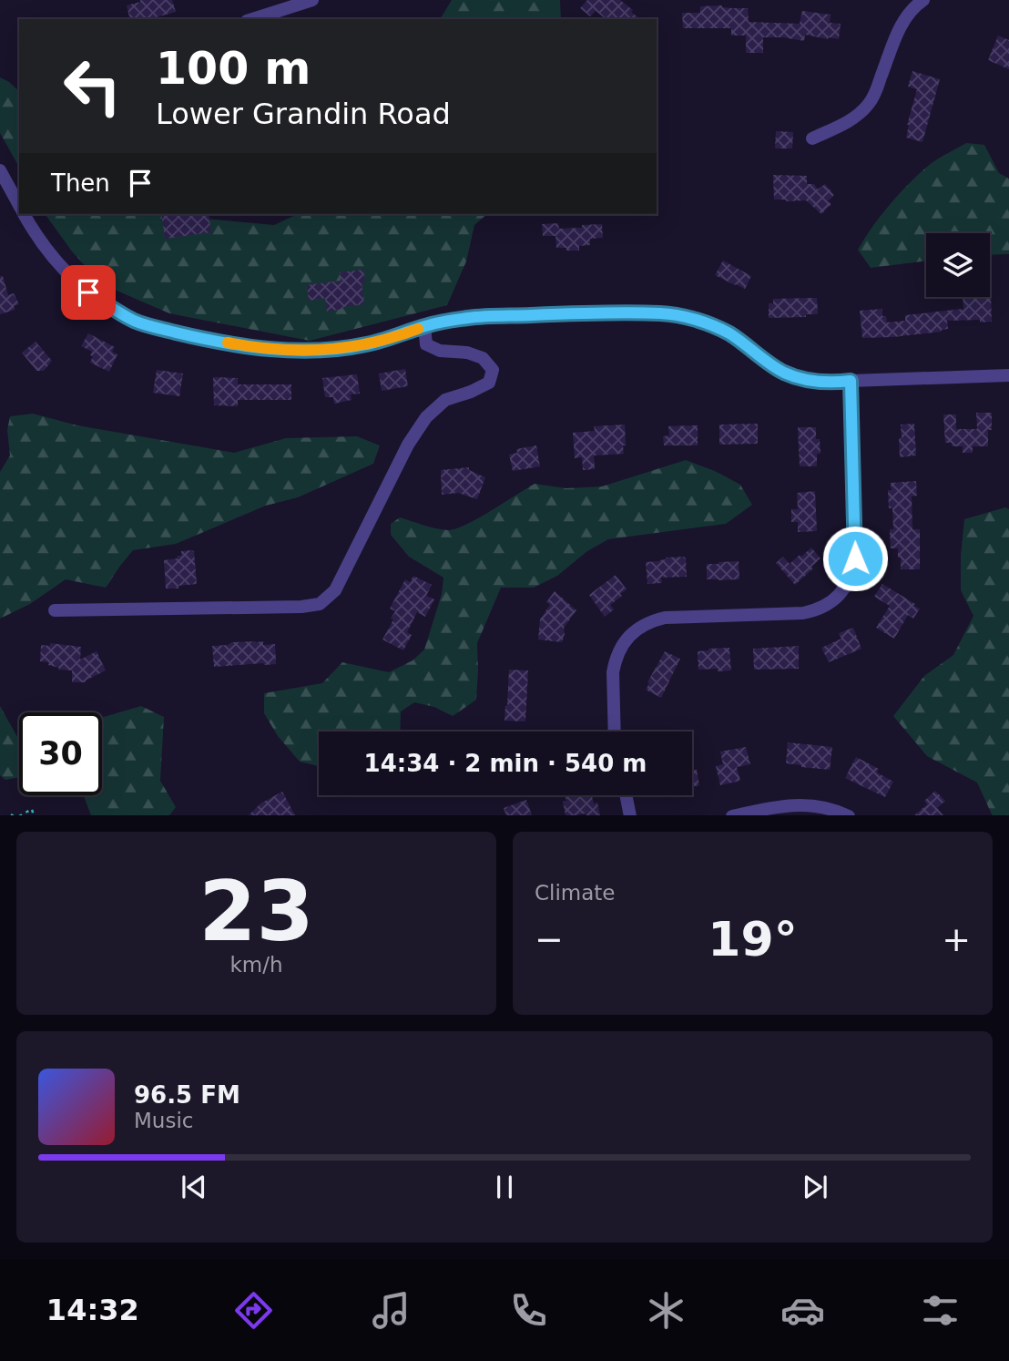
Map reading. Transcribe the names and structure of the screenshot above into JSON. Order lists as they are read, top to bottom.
{
  "page": {
    "turn": ["100 m", "Lower Grandin Road"],
    "then": "Then",
    "limit": "30",
    "trip": "14:34 · 2 min · 540 m",
    "tile": [
      ["23", "km/h"],
      "Climate"
    ],
    "heat": ["−", "19°", "+"],
    "song": ["96.5 FM", "Music"],
    "tabs": "14:32"
  }
}
